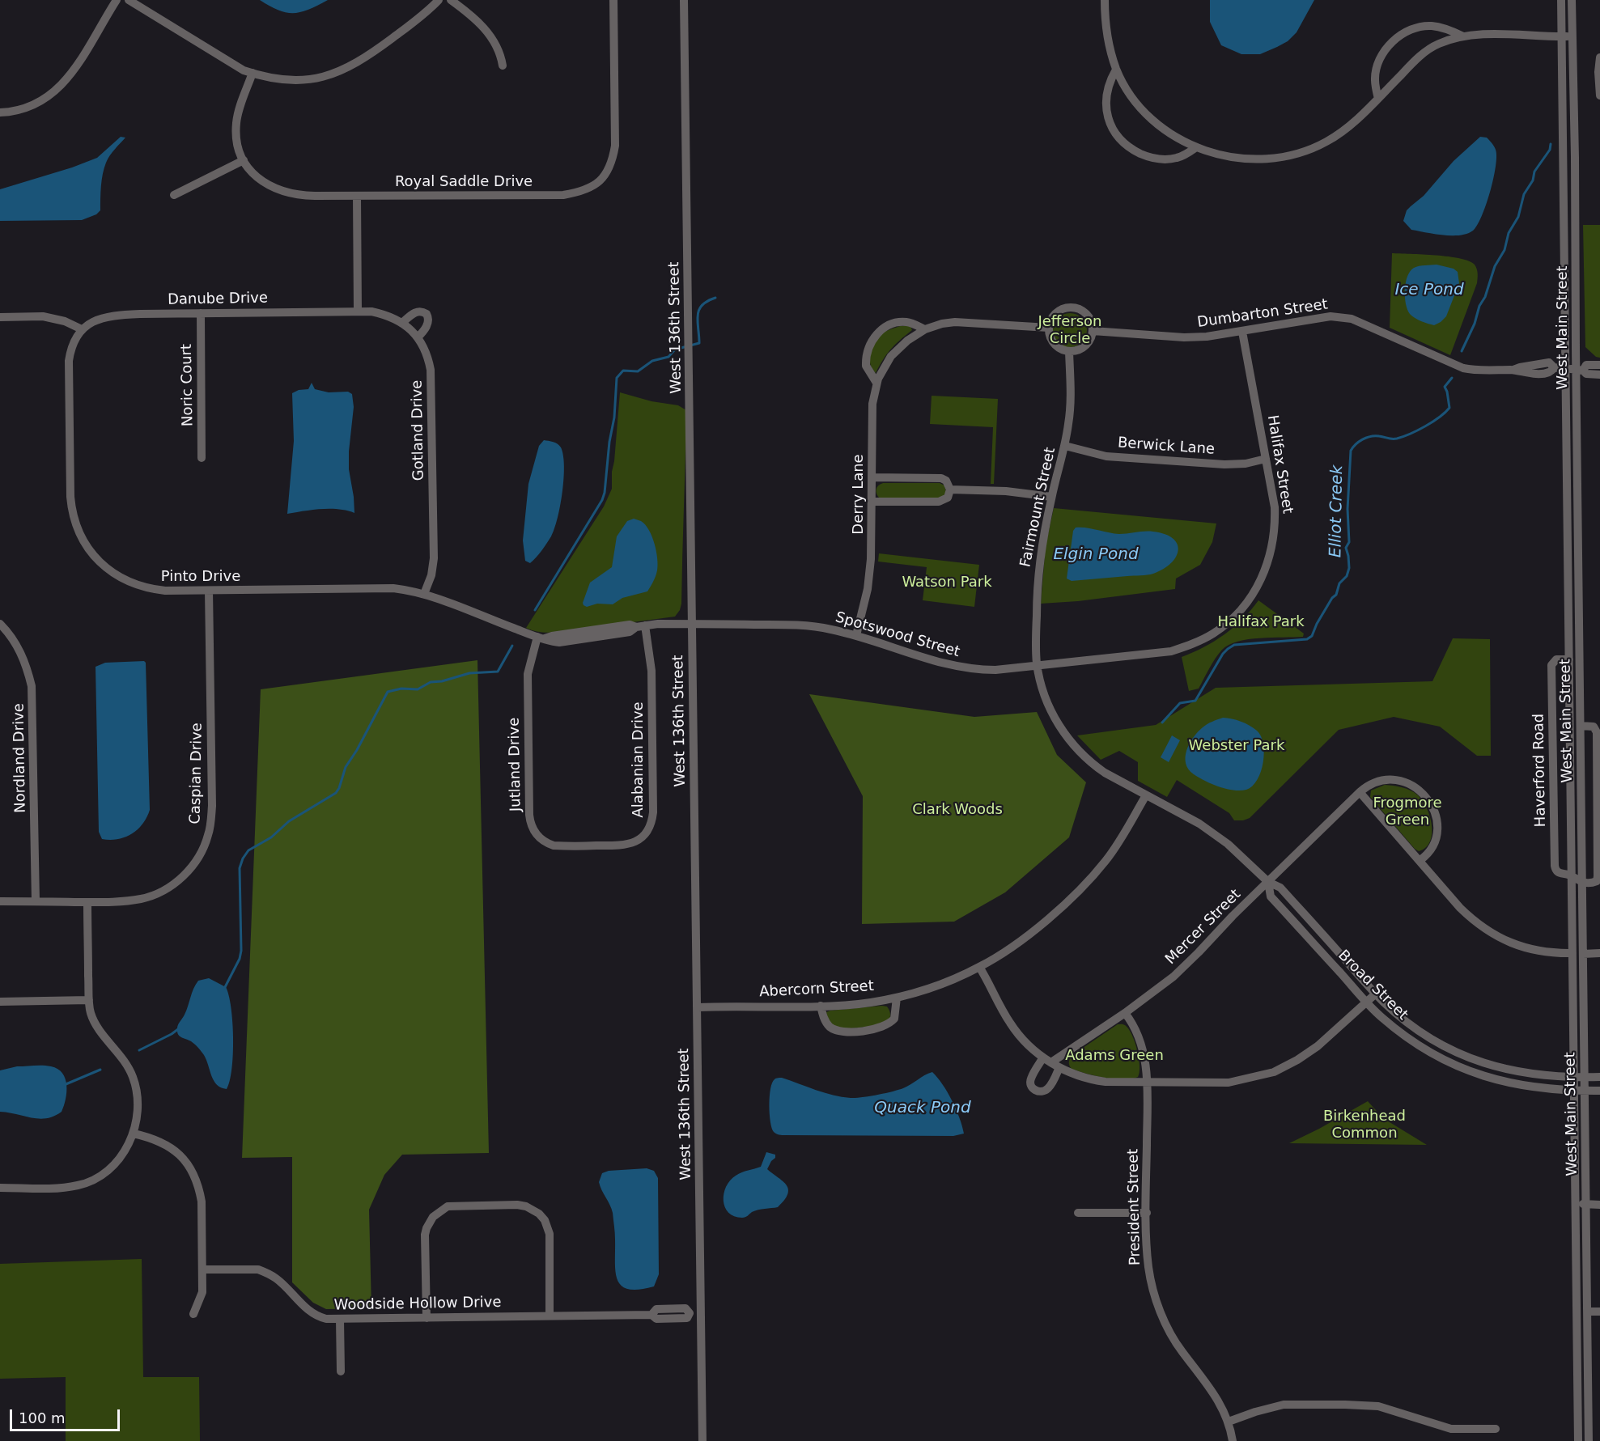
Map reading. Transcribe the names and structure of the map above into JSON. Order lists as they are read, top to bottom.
{
  "streets": {
    "street": [
      "Royal Saddle Drive",
      "Danube Drive",
      "Dumbarton Street",
      "West 136th Street",
      "West Main Street",
      "Noric Court",
      "Gotland Drive",
      "Berwick Lane",
      "Halifax Street",
      "Derry Lane",
      "Fairmount Street",
      "Pinto Drive",
      "Spotswood Street",
      "Nordland Drive",
      "Alabanian Drive",
      "Jutland Drive",
      "Haverford Road",
      "Caspian Drive",
      "Mercer Street",
      "Broad Street",
      "Abercorn Street",
      "President Street",
      "Woodside Hollow Drive"
    ]
  },
  "crossings": [
    ["Danube Drive", "Noric Court"],
    ["Danube Drive", "Gotland Drive"],
    ["Danube Drive", "Pinto Drive"],
    ["Dumbarton Street", "West Main Street"],
    ["Dumbarton Street", "Halifax Street"],
    ["Dumbarton Street", "Fairmount Street"],
    ["West 136th Street", "Pinto Drive"],
    ["West 136th Street", "Spotswood Street"],
    ["West 136th Street", "Abercorn Street"],
    ["West 136th Street", "Woodside Hollow Drive"],
    ["West Main Street", "Haverford Road"],
    ["West Main Street", "Broad Street"],
    ["Gotland Drive", "Pinto Drive"],
    ["Berwick Lane", "Halifax Street"],
    ["Berwick Lane", "Fairmount Street"],
    ["Halifax Street", "Fairmount Street"],
    ["Halifax Street", "Spotswood Street"],
    ["Derry Lane", "Spotswood Street"],
    ["Fairmount Street", "Spotswood Street"],
    ["Fairmount Street", "Broad Street"],
    ["Fairmount Street", "Abercorn Street"],
    ["Pinto Drive", "Spotswood Street"],
    ["Pinto Drive", "Alabanian Drive"],
    ["Pinto Drive", "Jutland Drive"],
    ["Pinto Drive", "Caspian Drive"],
    ["Nordland Drive", "Caspian Drive"],
    ["Alabanian Drive", "Jutland Drive"],
    ["Mercer Street", "Broad Street"],
    ["Mercer Street", "President Street"],
    ["Broad Street", "Abercorn Street"]
  ],
  "water": [
    "Ice Pond",
    "Elliot Creek",
    "Elgin Pond",
    "Quack Pond"
  ],
  "parks": [
    "Jefferson Circle",
    "Watson Park",
    "Halifax Park",
    "Webster Park",
    "Frogmore Green",
    "Clark Woods",
    "Adams Green",
    "Birkenhead Common"
  ],
  "scale_bar": "100 m"
}
